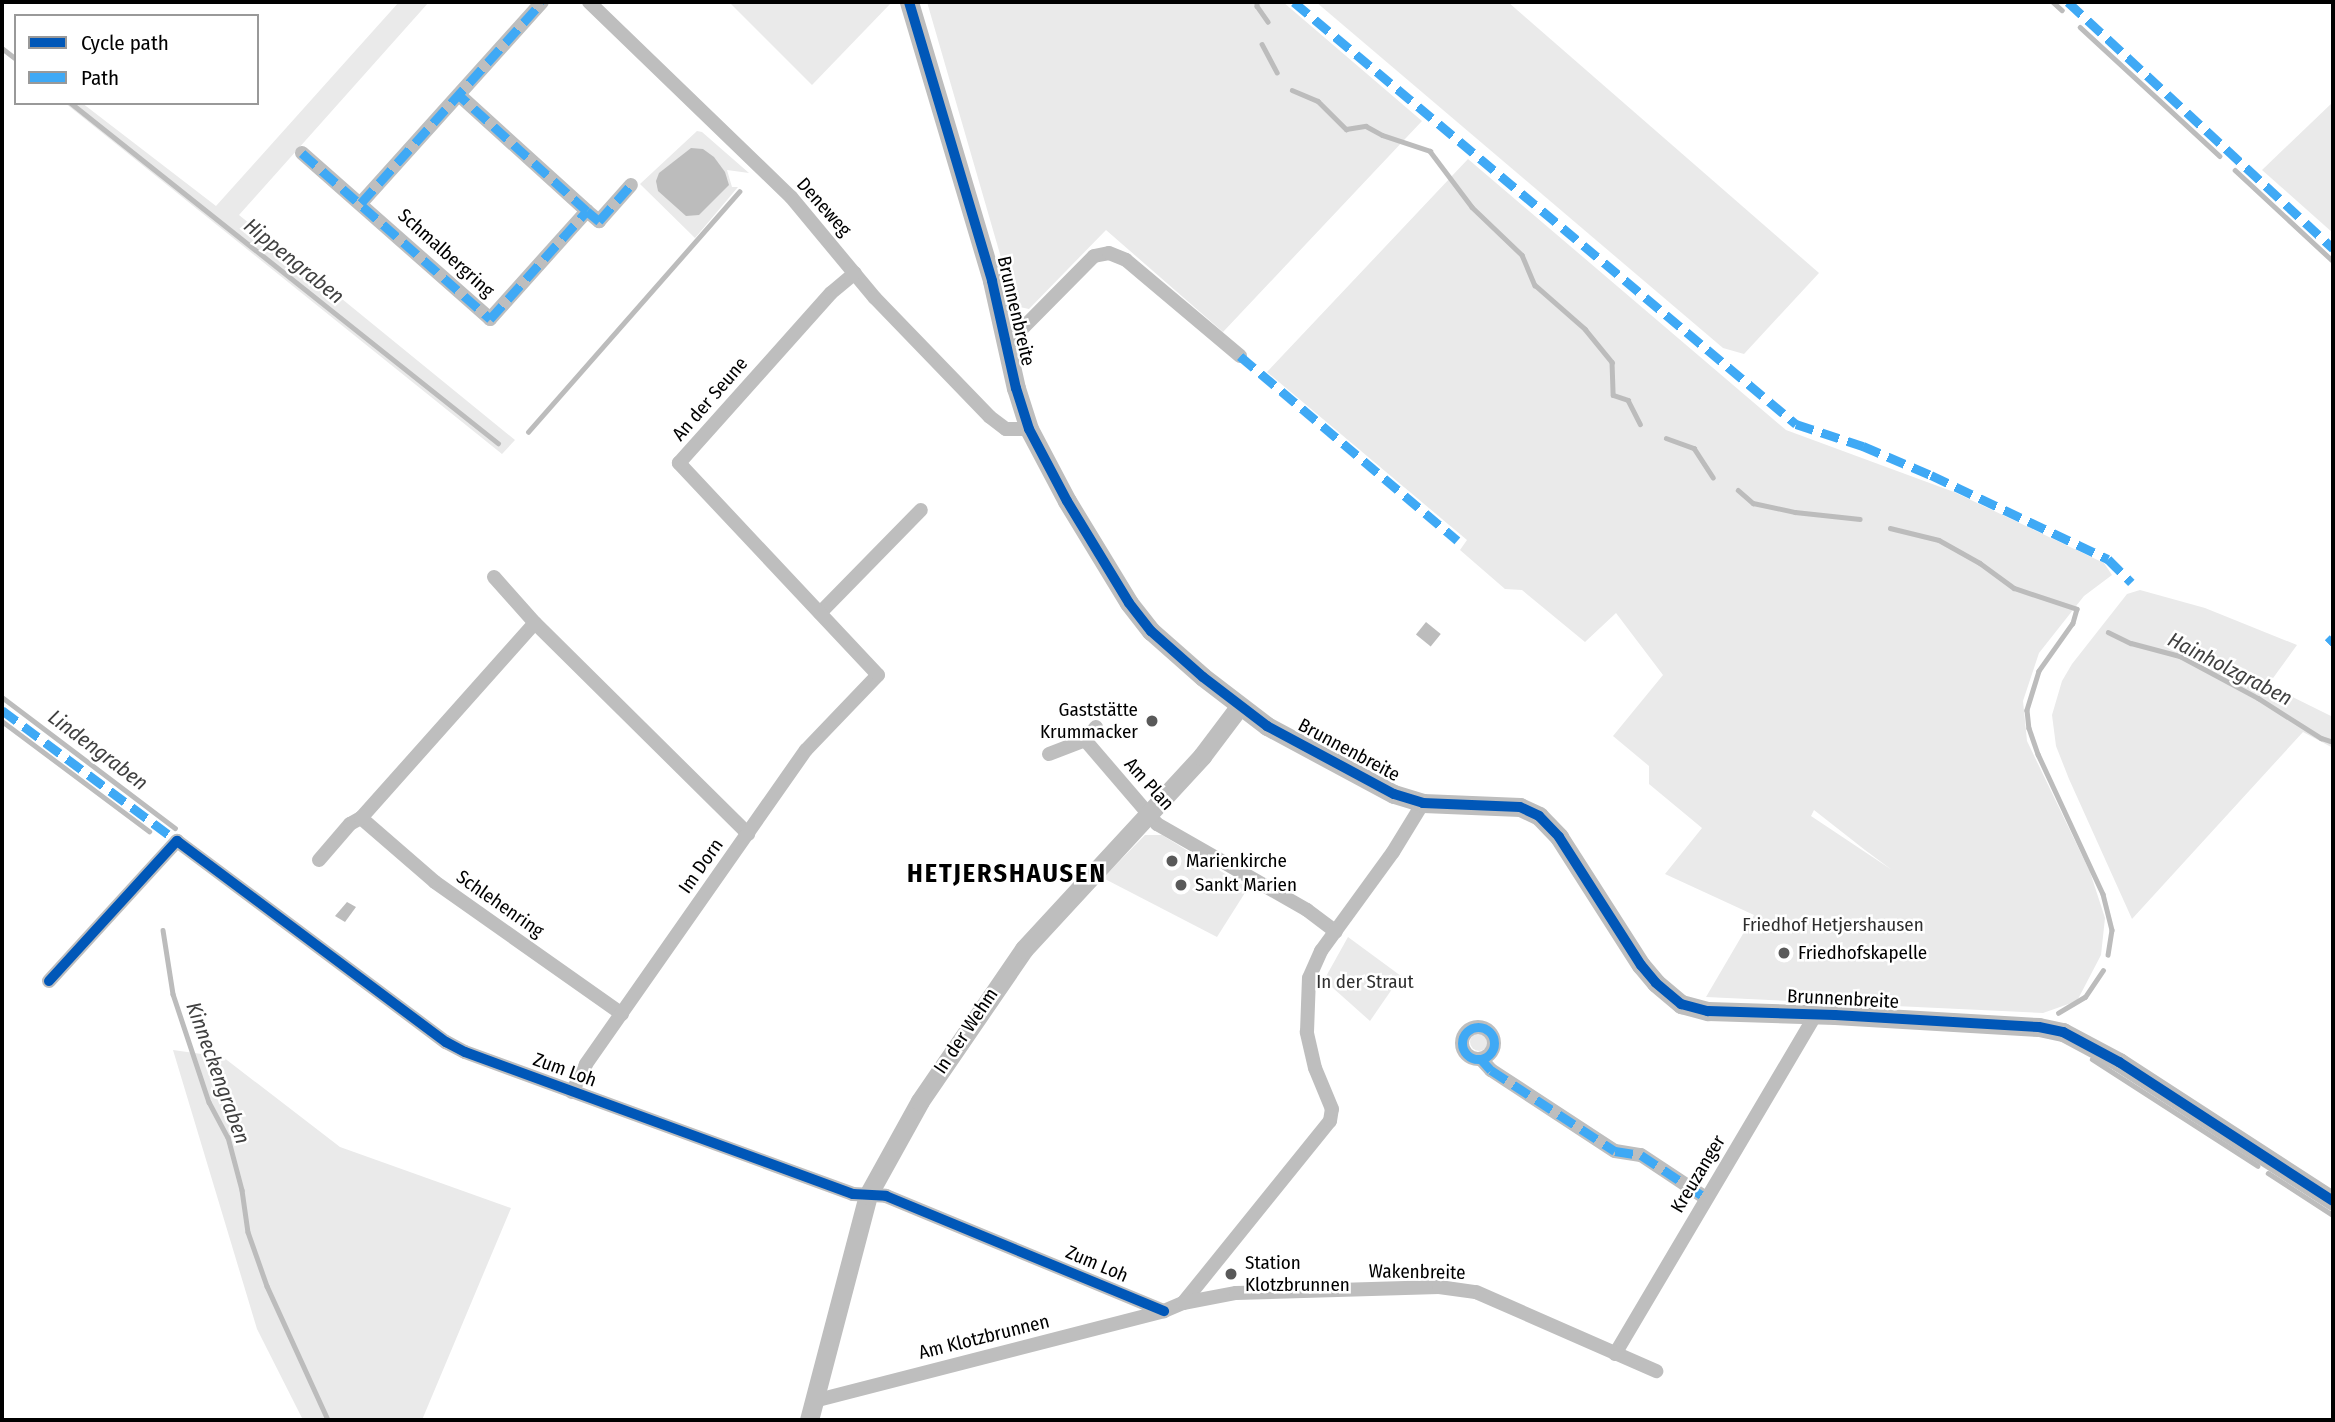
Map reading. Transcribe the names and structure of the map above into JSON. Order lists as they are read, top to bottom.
{
  "streets": {
    "street": [
      "Deneweg",
      "Schmalbergring",
      "Brunnenbreite",
      "An der Seune",
      "Am Plan",
      "Im Dorn",
      "Schlehenring",
      "In der Wehm",
      "Zum Loh",
      "Kreuzanger",
      "Wakenbreite",
      "Am Klotzbrunnen"
    ]
  },
  "crossings": [
    ["Deneweg", "Brunnenbreite"],
    ["Deneweg", "An der Seune"],
    ["Brunnenbreite", "In der Wehm"],
    ["Brunnenbreite", "Kreuzanger"],
    ["An der Seune", "Im Dorn"],
    ["Am Plan", "In der Wehm"],
    ["Im Dorn", "Schlehenring"],
    ["Im Dorn", "Zum Loh"],
    ["In der Wehm", "Zum Loh"],
    ["In der Wehm", "Am Klotzbrunnen"],
    ["Zum Loh", "Wakenbreite"],
    ["Zum Loh", "Am Klotzbrunnen"],
    ["Kreuzanger", "Wakenbreite"],
    ["Wakenbreite", "Am Klotzbrunnen"]
  ],
  "districts": ["HETJERSHAUSEN"],
  "water": [
    "Hippengraben",
    "Hainholzgraben",
    "Lindengraben",
    "Kinneckengraben"
  ],
  "parks": ["Friedhof Hetjershausen", "In der Straut"],
  "places": [
    "Gaststätte Krummacker",
    "Marienkirche",
    "Sankt Marien",
    "Friedhofskapelle",
    "Station Klotzbrunnen"
  ],
  "legend": ["Cycle path", "Path"]
}
